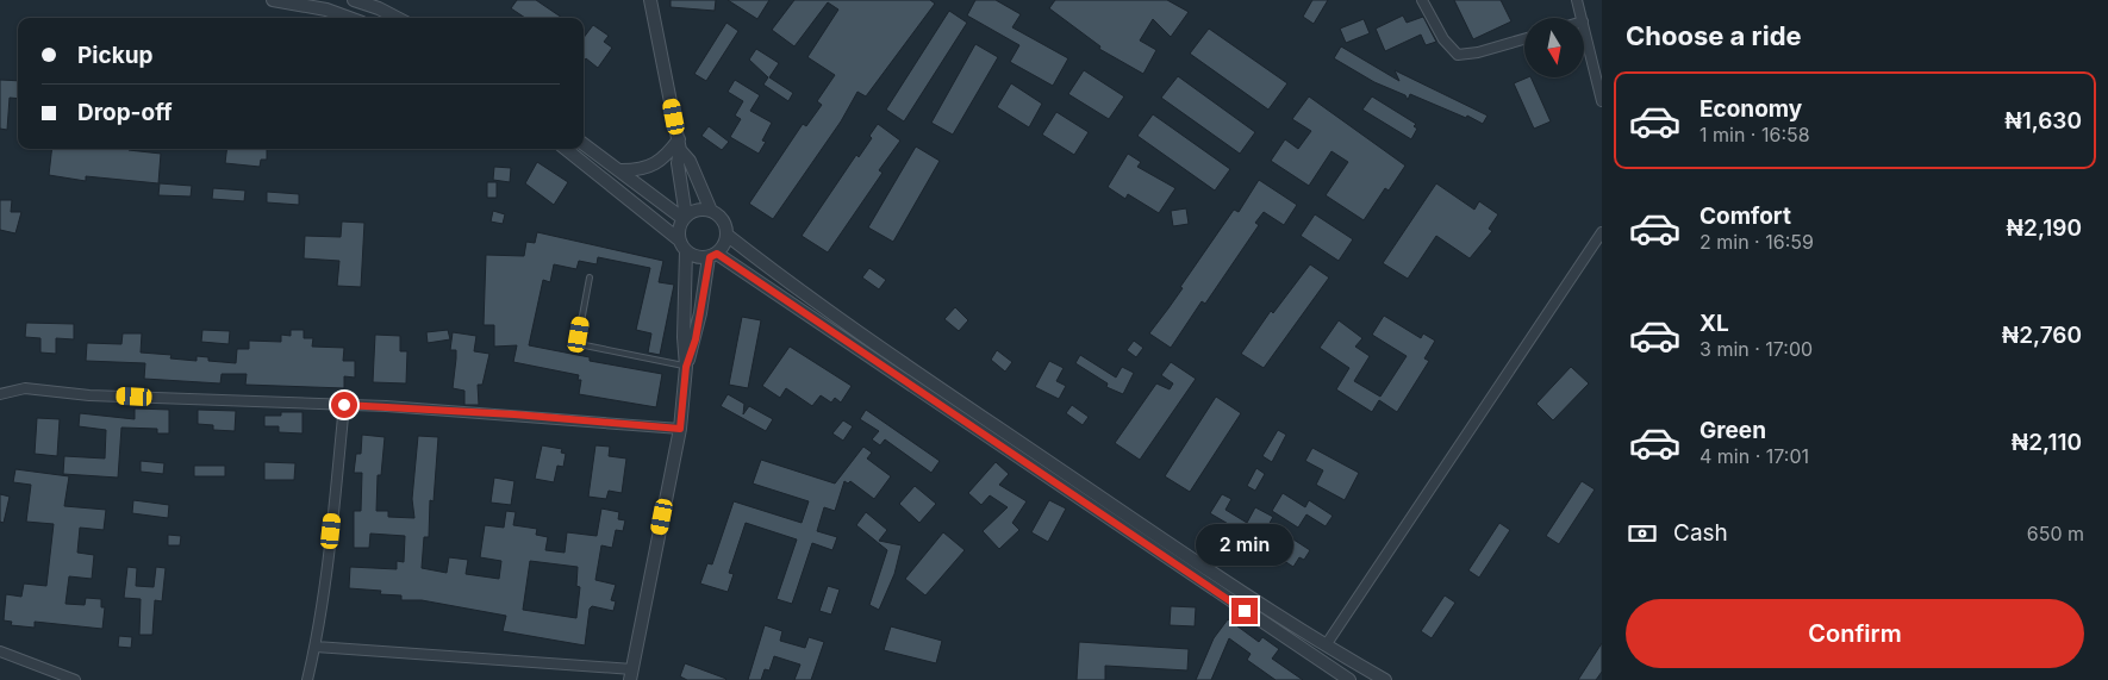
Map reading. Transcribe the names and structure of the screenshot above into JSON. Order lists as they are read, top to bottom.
{
  "north": "bottom",
  "page": {
    "heading": "Choose a ride",
    "banner": ["Pickup", "Drop-off"],
    "list": [
      {
        "name": "Economy",
        "note": "1 min · 16:58",
        "value": "₦1,630"
      },
      {
        "name": "Comfort",
        "note": "2 min · 16:59",
        "value": "₦2,190"
      },
      {
        "name": "XL",
        "note": "3 min · 17:00",
        "value": "₦2,760"
      },
      {
        "name": "Green",
        "note": "4 min · 17:01",
        "value": "₦2,110"
      }
    ],
    "pay": ["Cash", "650 m"],
    "bubble": "2 min",
    "buttons": "Confirm"
  }
}
